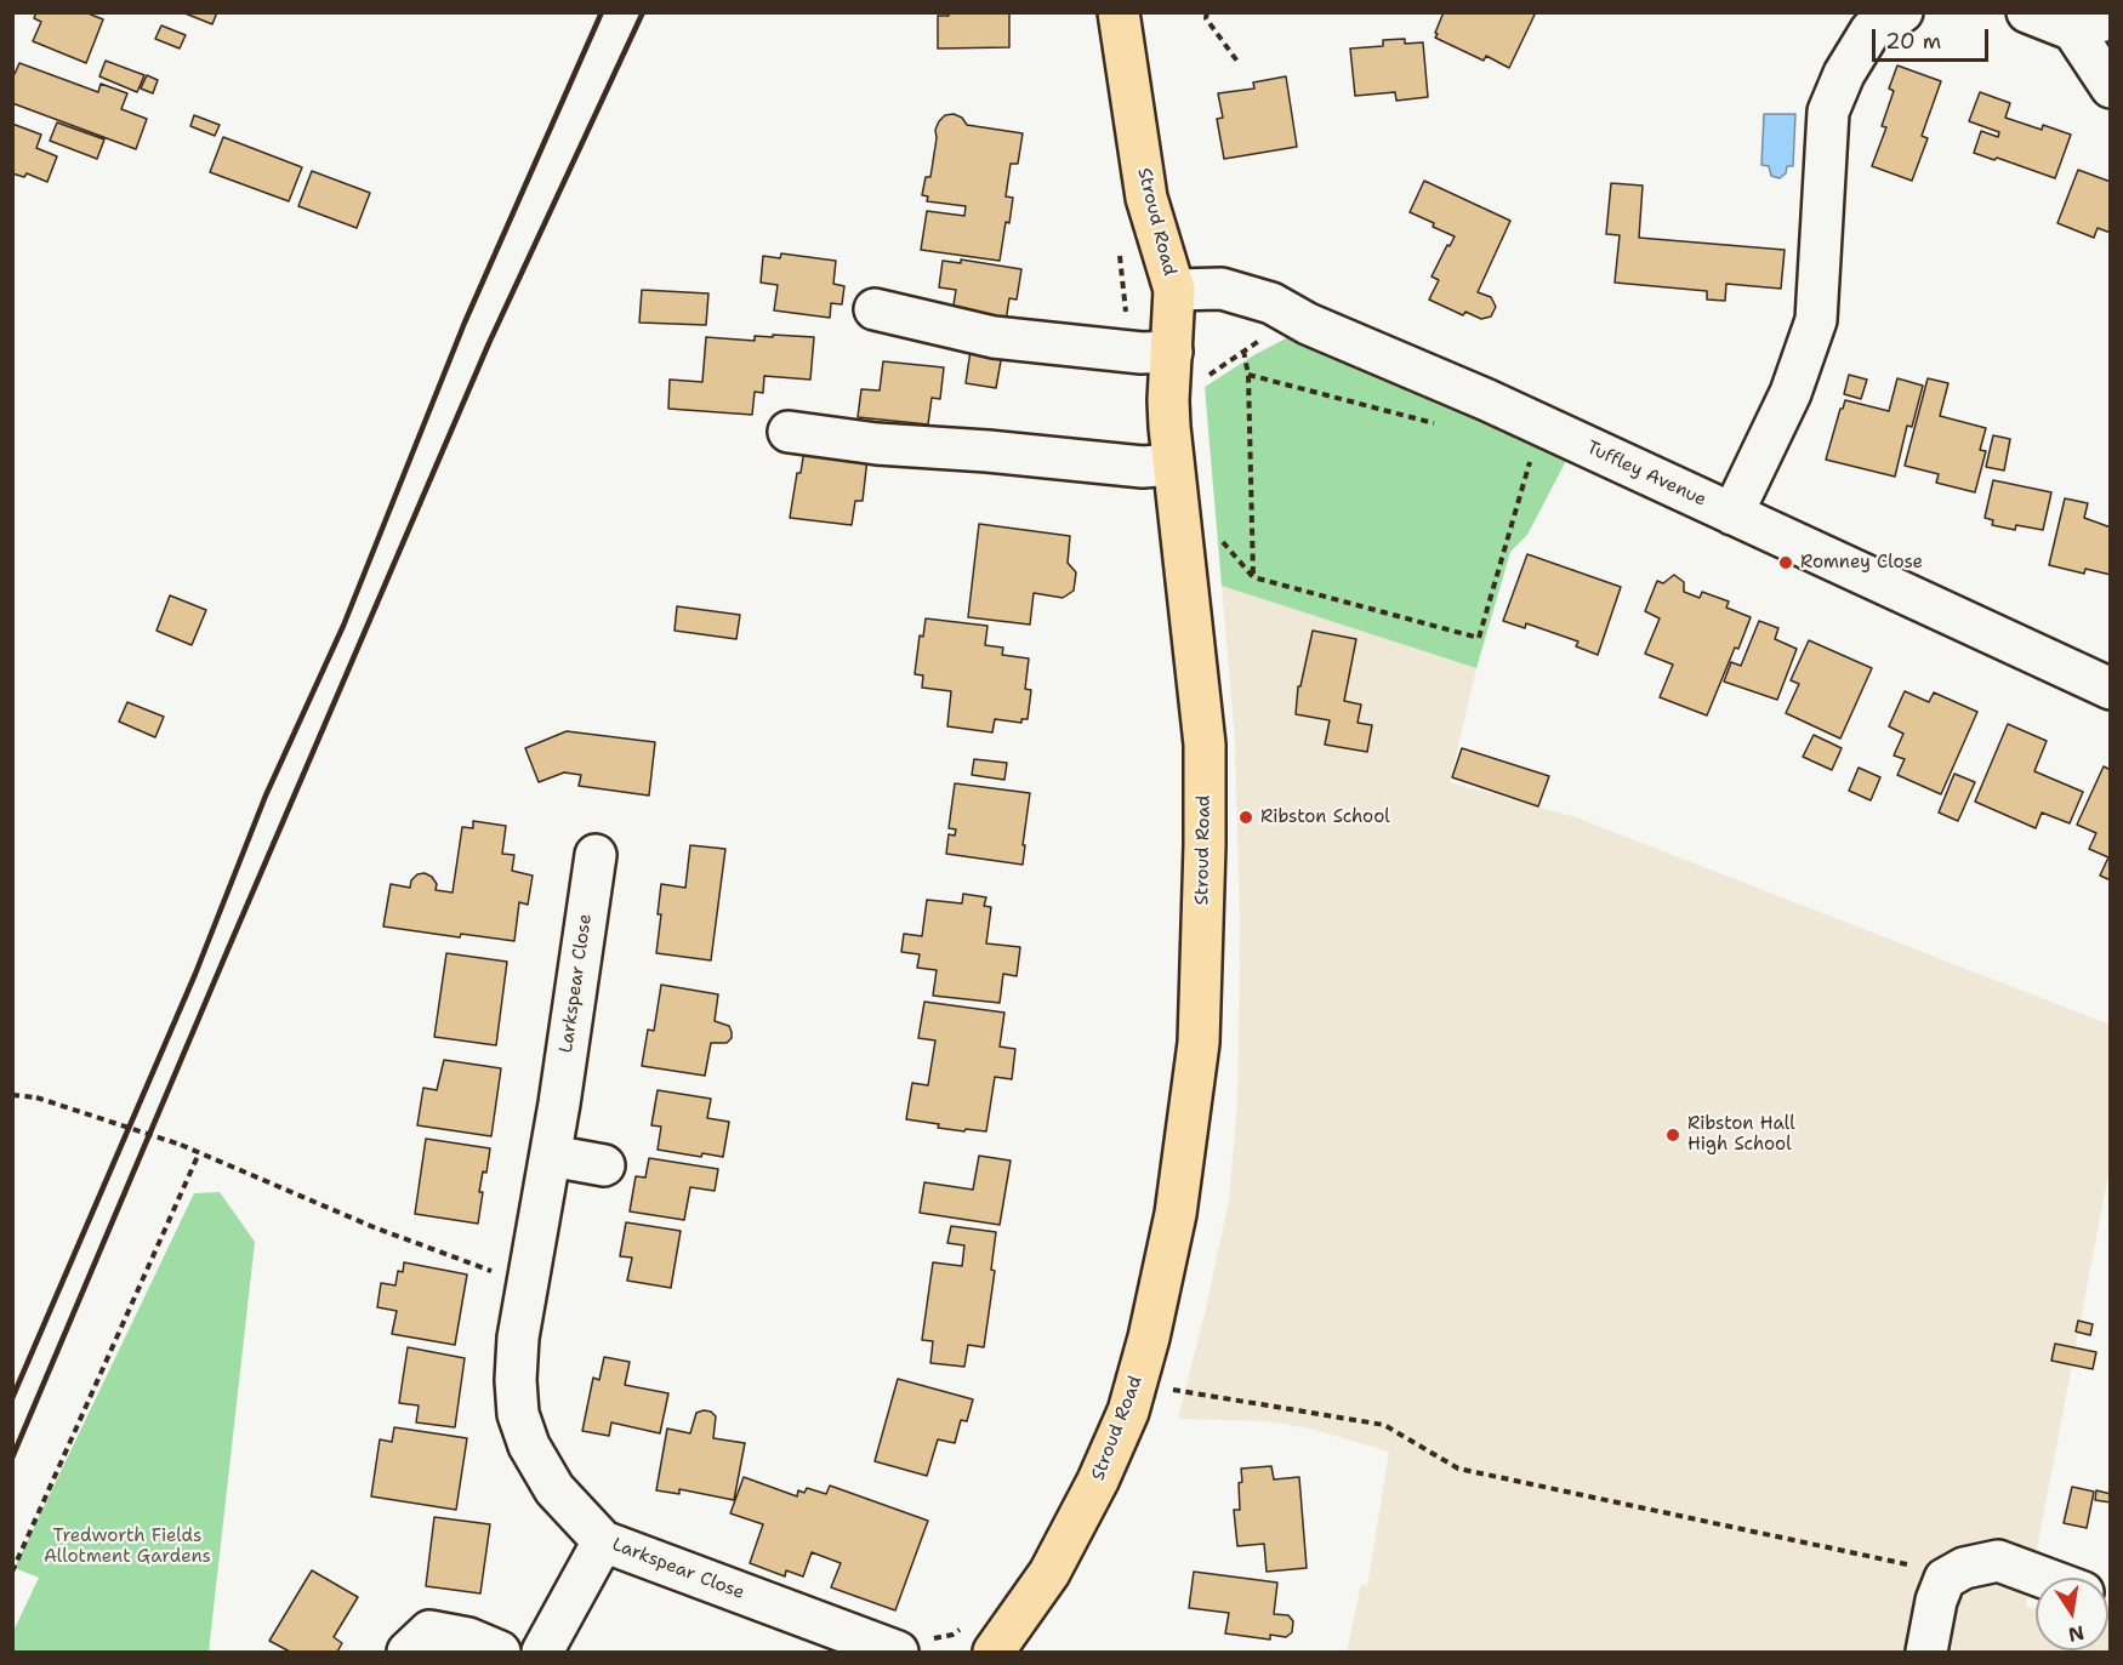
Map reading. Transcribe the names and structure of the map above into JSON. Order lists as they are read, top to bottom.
{
  "streets": {
    "main road": ["Stroud Road"],
    "street": ["Tuffley Avenue", "Larkspear Close"]
  },
  "crossings": [
    ["Stroud Road", "Tuffley Avenue"]
  ],
  "parks": ["Tredworth Fields Allotment Gardens"],
  "places": ["Romney Close", "Ribston School", "Ribston Hall High School"],
  "scale_bar": "20 m",
  "north": "bottom"
}
